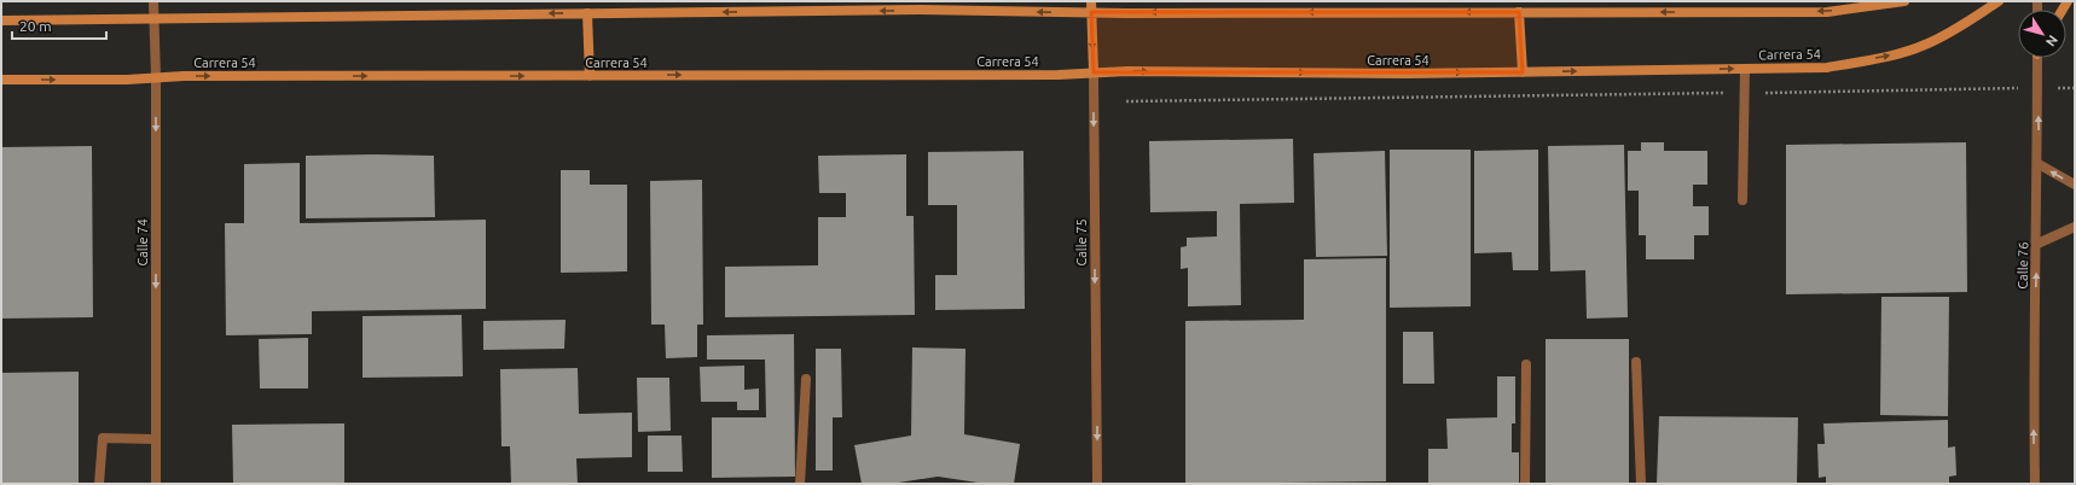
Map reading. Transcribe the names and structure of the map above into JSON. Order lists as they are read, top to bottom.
{
  "streets": {
    "main road": ["Carrera 54", "Calle 75"],
    "street": ["Calle 74", "Calle 76"]
  },
  "crossings": [
    ["Carrera 54", "Calle 74"],
    ["Carrera 54", "Calle 75"]
  ],
  "one_way": ["Calle 74", "Calle 75", "Calle 76"],
  "scale_bar": "20 m",
  "north": "bottom right"
}
